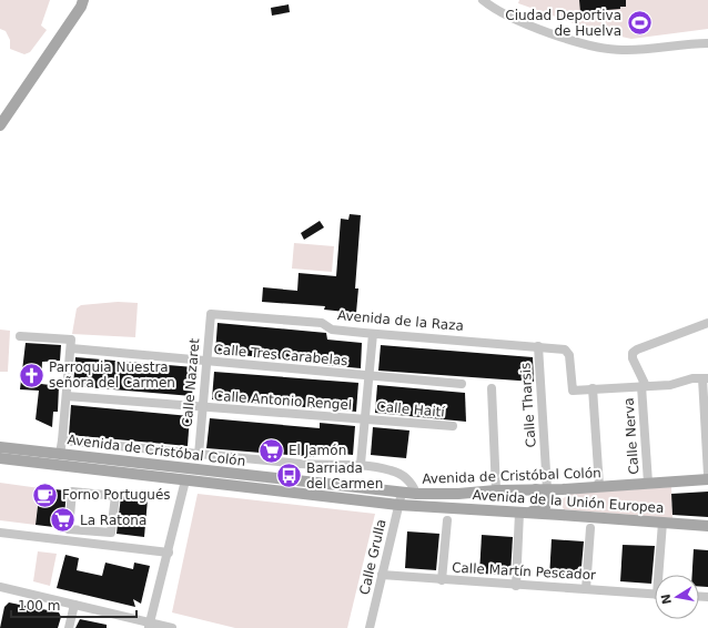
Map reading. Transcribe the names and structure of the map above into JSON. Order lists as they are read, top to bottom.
{
  "streets": {
    "main road": ["Avenida de Cristóbal Colón", "Avenida de la Unión Europea"],
    "street": [
      "Avenida de la Raza",
      "Calle Tres Carabelas",
      "Calle Nazaret",
      "Calle Antonio Rengel",
      "Calle Tharsis",
      "Calle Haití",
      "Calle Nerva",
      "Calle Grulla",
      "Calle Martín Pescador"
    ]
  },
  "crossings": [
    ["Avenida de la Raza", "Calle Nazaret"],
    ["Avenida de la Raza", "Calle Tharsis"],
    ["Calle Tres Carabelas", "Calle Nazaret"],
    ["Calle Nazaret", "Calle Antonio Rengel"],
    ["Calle Antonio Rengel", "Calle Haití"],
    ["Calle Tharsis", "Avenida de Cristóbal Colón"],
    ["Calle Nerva", "Avenida de Cristóbal Colón"],
    ["Avenida de Cristóbal Colón", "Avenida de la Unión Europea"],
    ["Avenida de Cristóbal Colón", "Calle Grulla"],
    ["Avenida de la Unión Europea", "Calle Grulla"],
    ["Calle Grulla", "Calle Martín Pescador"]
  ],
  "places": {
    "sports": ["Ciudad Deportiva de Huelva"],
    "church": ["Parroquia Nuestra señora del Carmen"],
    "supermarket": ["El Jamón", "La Ratona"],
    "bus stop": ["Barriada del Carmen"],
    "cafe": ["Forno Portugués"]
  },
  "scale_bar": "100 m",
  "north": "left"
}
